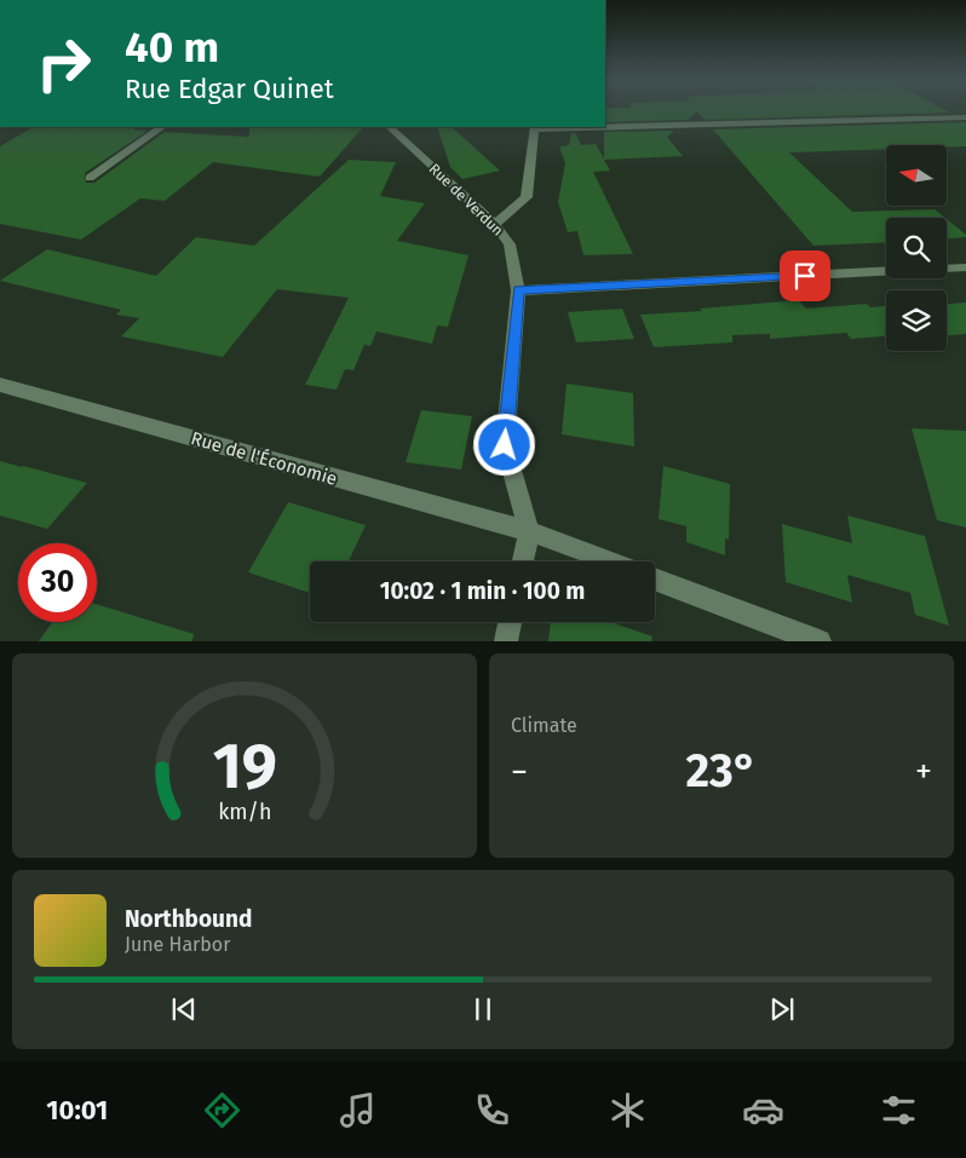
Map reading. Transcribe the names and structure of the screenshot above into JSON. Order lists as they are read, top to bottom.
{
  "streets": {
    "street": ["Rue de Verdun", "Rue de l'Économie"]
  },
  "crossings": [
    ["Rue de Verdun", "Rue de l'Économie"]
  ],
  "north": "left",
  "page": {
    "turn": ["40 m", "Rue Edgar Quinet"],
    "limit": "30",
    "trip": "10:02 · 1 min · 100 m",
    "tile": "Climate",
    "heat": ["−", "23°", "+"],
    "song": ["Northbound", "June Harbor"],
    "tabs": "10:01",
    "gauge": ["19", "km/h"]
  }
}
